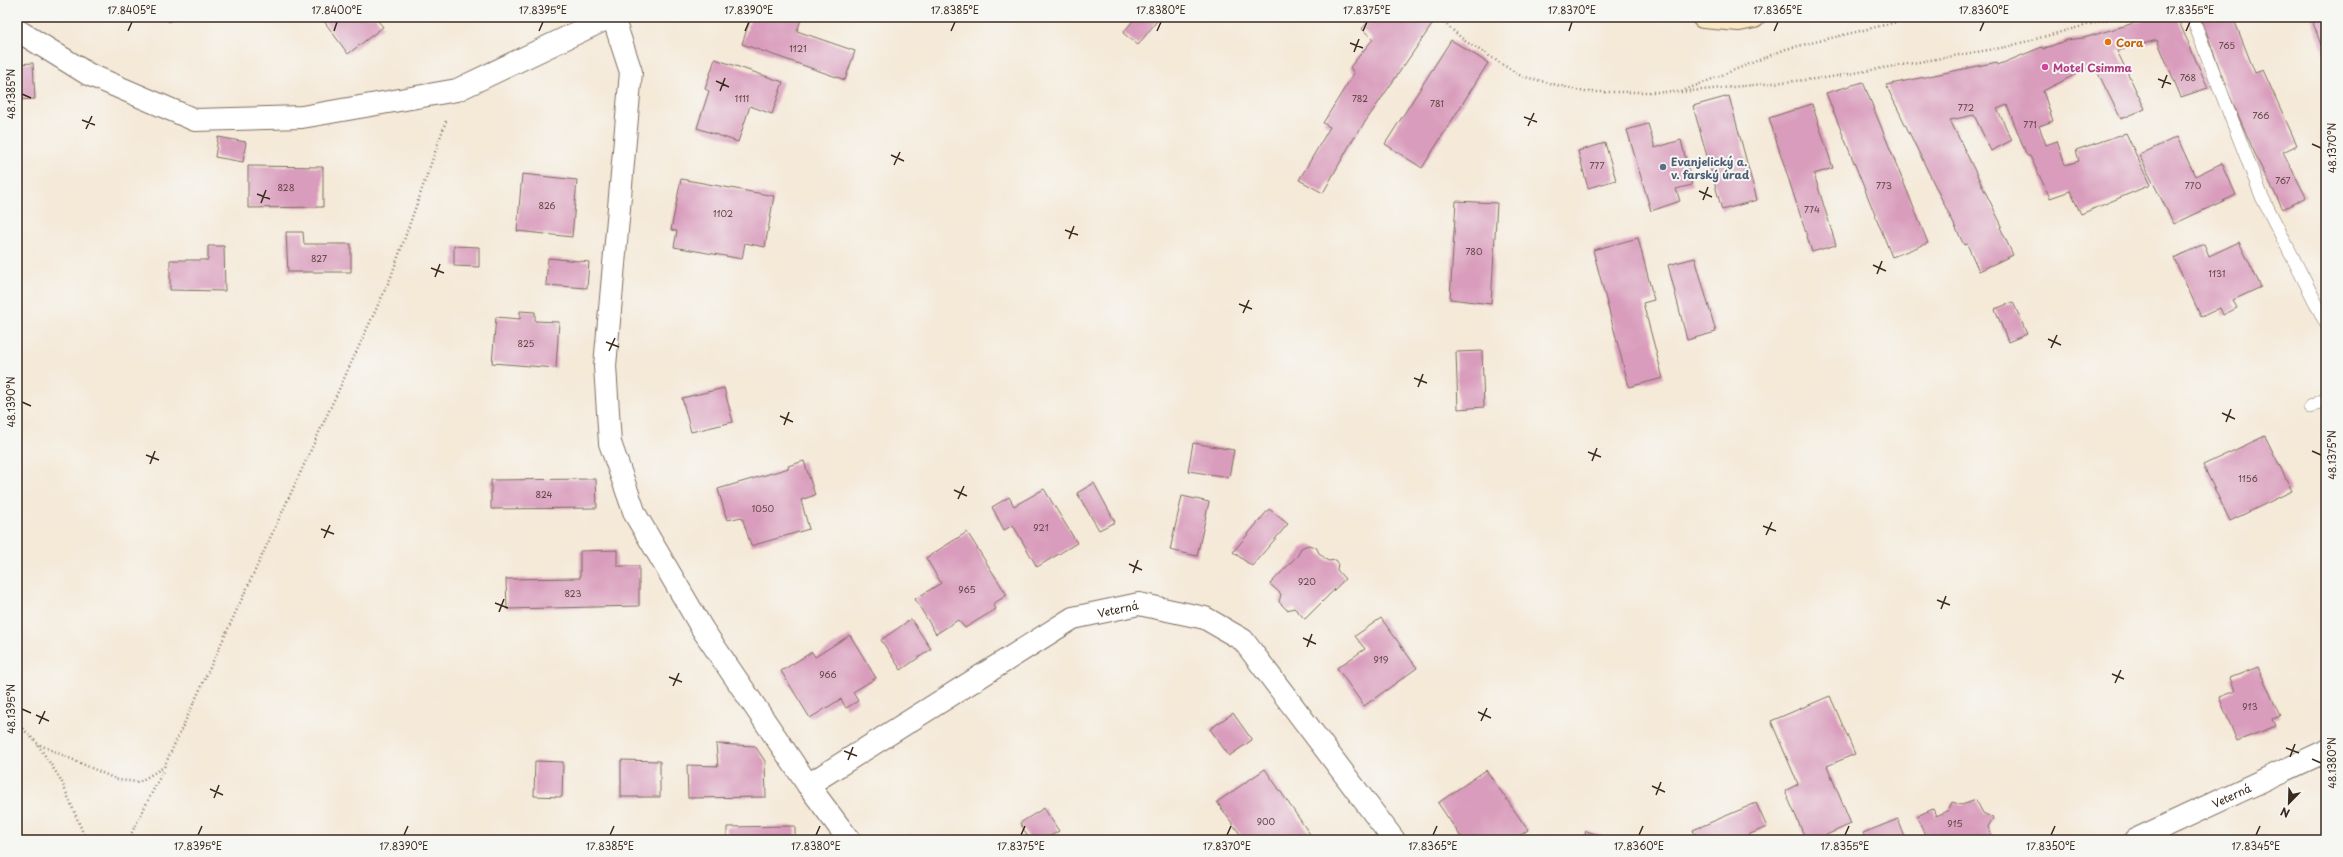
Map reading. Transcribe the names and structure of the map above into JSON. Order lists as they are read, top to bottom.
{
  "streets": {
    "street": ["Veterná"]
  },
  "places": ["Cora", "Motel Csimma", "Evanjelický a. v. farský úrad"],
  "house_numbers": [
    "765",
    "1121",
    "768",
    "1111",
    "782",
    "781",
    "772",
    "766",
    "771",
    "777",
    "767",
    "773",
    "770",
    "828",
    "826",
    "774",
    "1102",
    "780",
    "827",
    "1131",
    "825",
    "1156",
    "824",
    "1050",
    "921",
    "920",
    "965",
    "823",
    "919",
    "966",
    "913",
    "900",
    "915"
  ],
  "north": "bottom left",
  "coordinates": [
    "17.8405°E",
    "17.8400°E",
    "17.8395°E",
    "17.8390°E",
    "17.8385°E",
    "17.8380°E",
    "17.8375°E",
    "17.8370°E",
    "17.8365°E",
    "17.8360°E",
    "17.8355°E",
    "48.1385°N",
    "48.1370°N",
    "48.1390°N",
    "48.1375°N",
    "48.1395°N",
    "48.1380°N",
    "17.8350°E",
    "17.8345°E"
  ]
}
